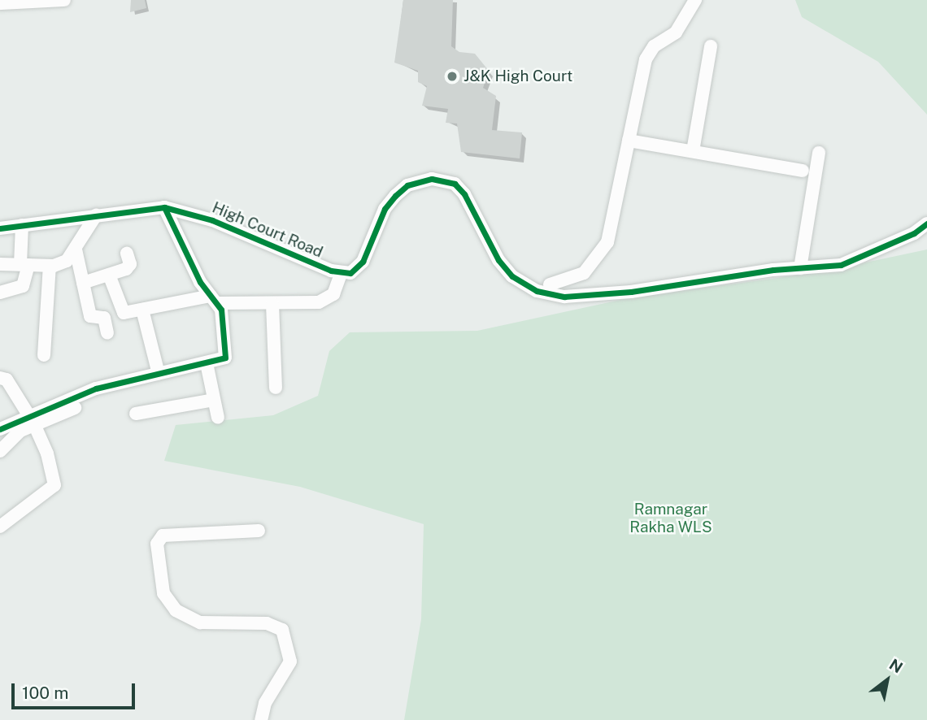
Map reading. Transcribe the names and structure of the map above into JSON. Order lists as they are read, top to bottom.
{
  "streets": {
    "street": ["High Court Road"]
  },
  "parks": ["Ramnagar Rakha WLS"],
  "places": ["J&K High Court"],
  "scale_bar": "100 m",
  "north": "top right"
}
